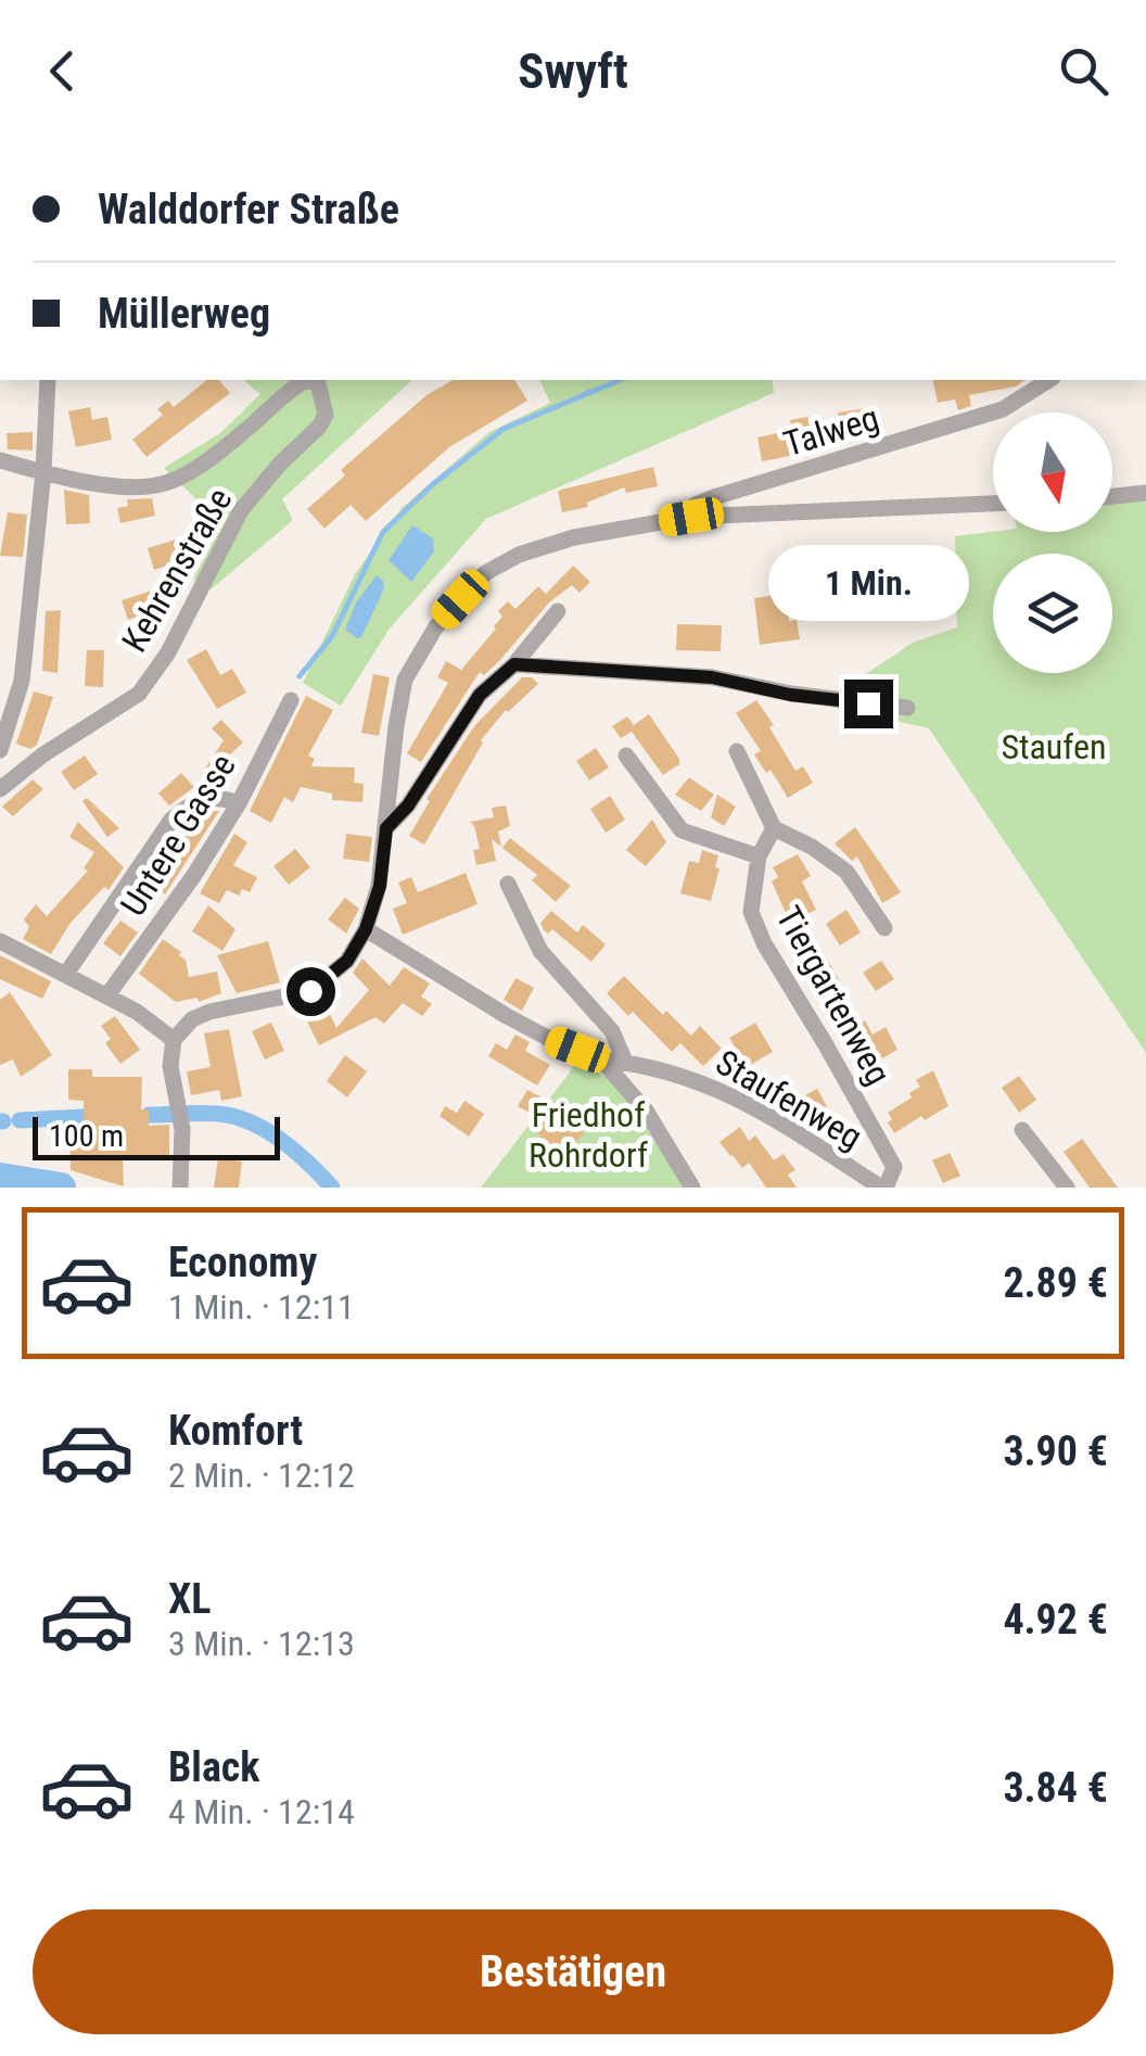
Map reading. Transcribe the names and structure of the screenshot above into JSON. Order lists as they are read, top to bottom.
{
  "streets": {
    "street": [
      "Talweg",
      "Kehrenstraße",
      "Untere Gasse",
      "Tiergartenweg",
      "Staufenweg"
    ]
  },
  "crossings": [
    ["Tiergartenweg", "Staufenweg"]
  ],
  "parks": ["Staufen", "Friedhof Rohrdorf"],
  "scale_bar": "100 m",
  "north": "bottom",
  "page": {
    "header": "Swyft",
    "banner": ["Walddorfer Straße", "Müllerweg"],
    "bubble": "1 Min.",
    "scale": "100 m",
    "list": [
      {
        "name": "Economy",
        "note": "1 Min. · 12:11",
        "value": "2.89 €"
      },
      {
        "name": "Komfort",
        "note": "2 Min. · 12:12",
        "value": "3.90 €"
      },
      {
        "name": "XL",
        "note": "3 Min. · 12:13",
        "value": "4.92 €"
      },
      {
        "name": "Black",
        "note": "4 Min. · 12:14",
        "value": "3.84 €"
      }
    ],
    "buttons": "Bestätigen"
  }
}
